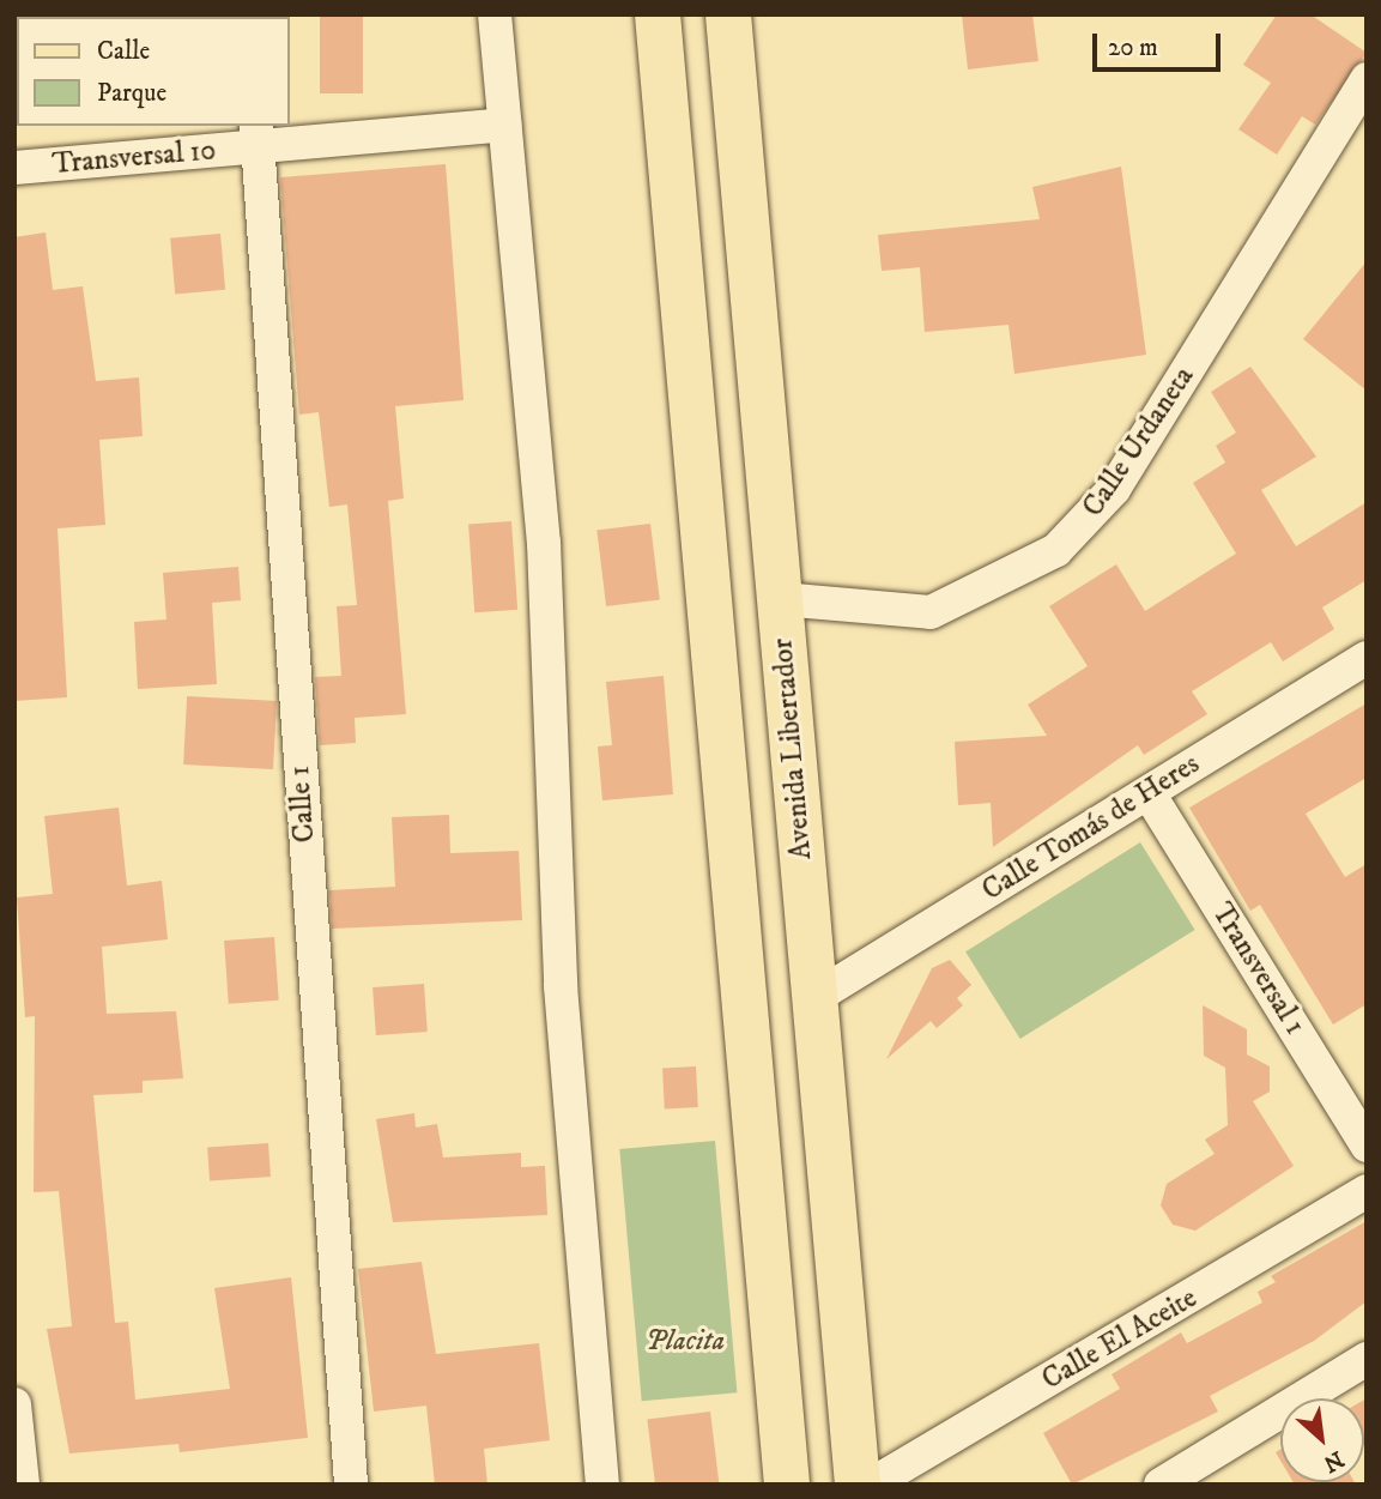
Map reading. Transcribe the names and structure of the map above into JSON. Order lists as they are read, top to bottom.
{
  "streets": {
    "main road": ["Avenida Libertador"],
    "street": [
      "Transversal 10",
      "Calle Urdaneta",
      "Calle 1",
      "Calle Tomás de Heres",
      "Transversal 1",
      "Calle El Aceite"
    ]
  },
  "crossings": [
    ["Transversal 10", "Calle 1"],
    ["Calle Urdaneta", "Avenida Libertador"],
    ["Avenida Libertador", "Calle Tomás de Heres"],
    ["Calle Tomás de Heres", "Transversal 1"]
  ],
  "parks": ["Placita"],
  "legend": ["Calle", "Parque"],
  "scale_bar": "20 m",
  "north": "bottom right"
}
